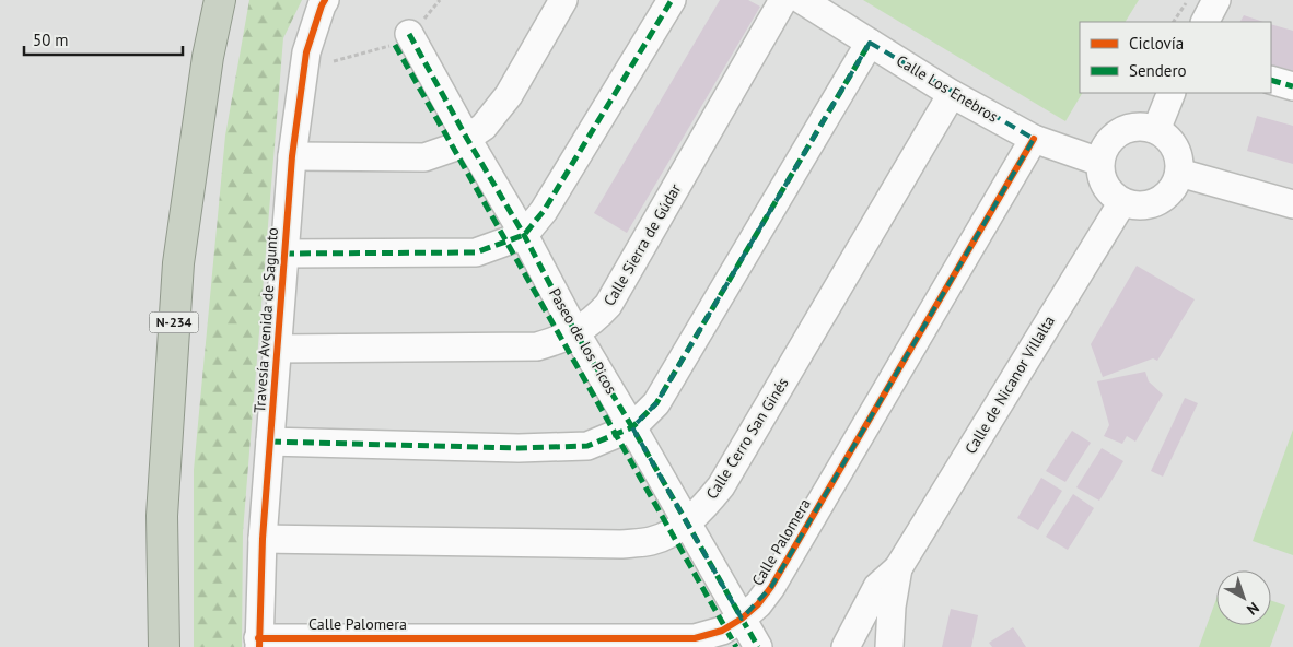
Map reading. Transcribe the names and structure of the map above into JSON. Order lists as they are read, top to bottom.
{
  "streets": {
    "highway": ["N-234"],
    "street": [
      "Calle Los Enebros",
      "Calle Sierra de Gúdar",
      "Travesía Avenida de Sagunto",
      "Paseo de los Picos",
      "Calle de Nicanor Villalta",
      "Calle Cerro San Ginés",
      "Calle Palomera"
    ]
  },
  "crossings": [
    ["Calle Los Enebros", "Calle de Nicanor Villalta"],
    ["Calle Los Enebros", "Calle Cerro San Ginés"],
    ["Calle Los Enebros", "Calle Palomera"],
    ["Calle Sierra de Gúdar", "Travesía Avenida de Sagunto"],
    ["Calle Sierra de Gúdar", "Paseo de los Picos"],
    ["Travesía Avenida de Sagunto", "Calle Cerro San Ginés"],
    ["Travesía Avenida de Sagunto", "Calle Palomera"],
    ["Paseo de los Picos", "Calle Cerro San Ginés"],
    ["Paseo de los Picos", "Calle Palomera"]
  ],
  "legend": ["Ciclovía", "Sendero"],
  "scale_bar": "50 m",
  "north": "bottom right"
}
